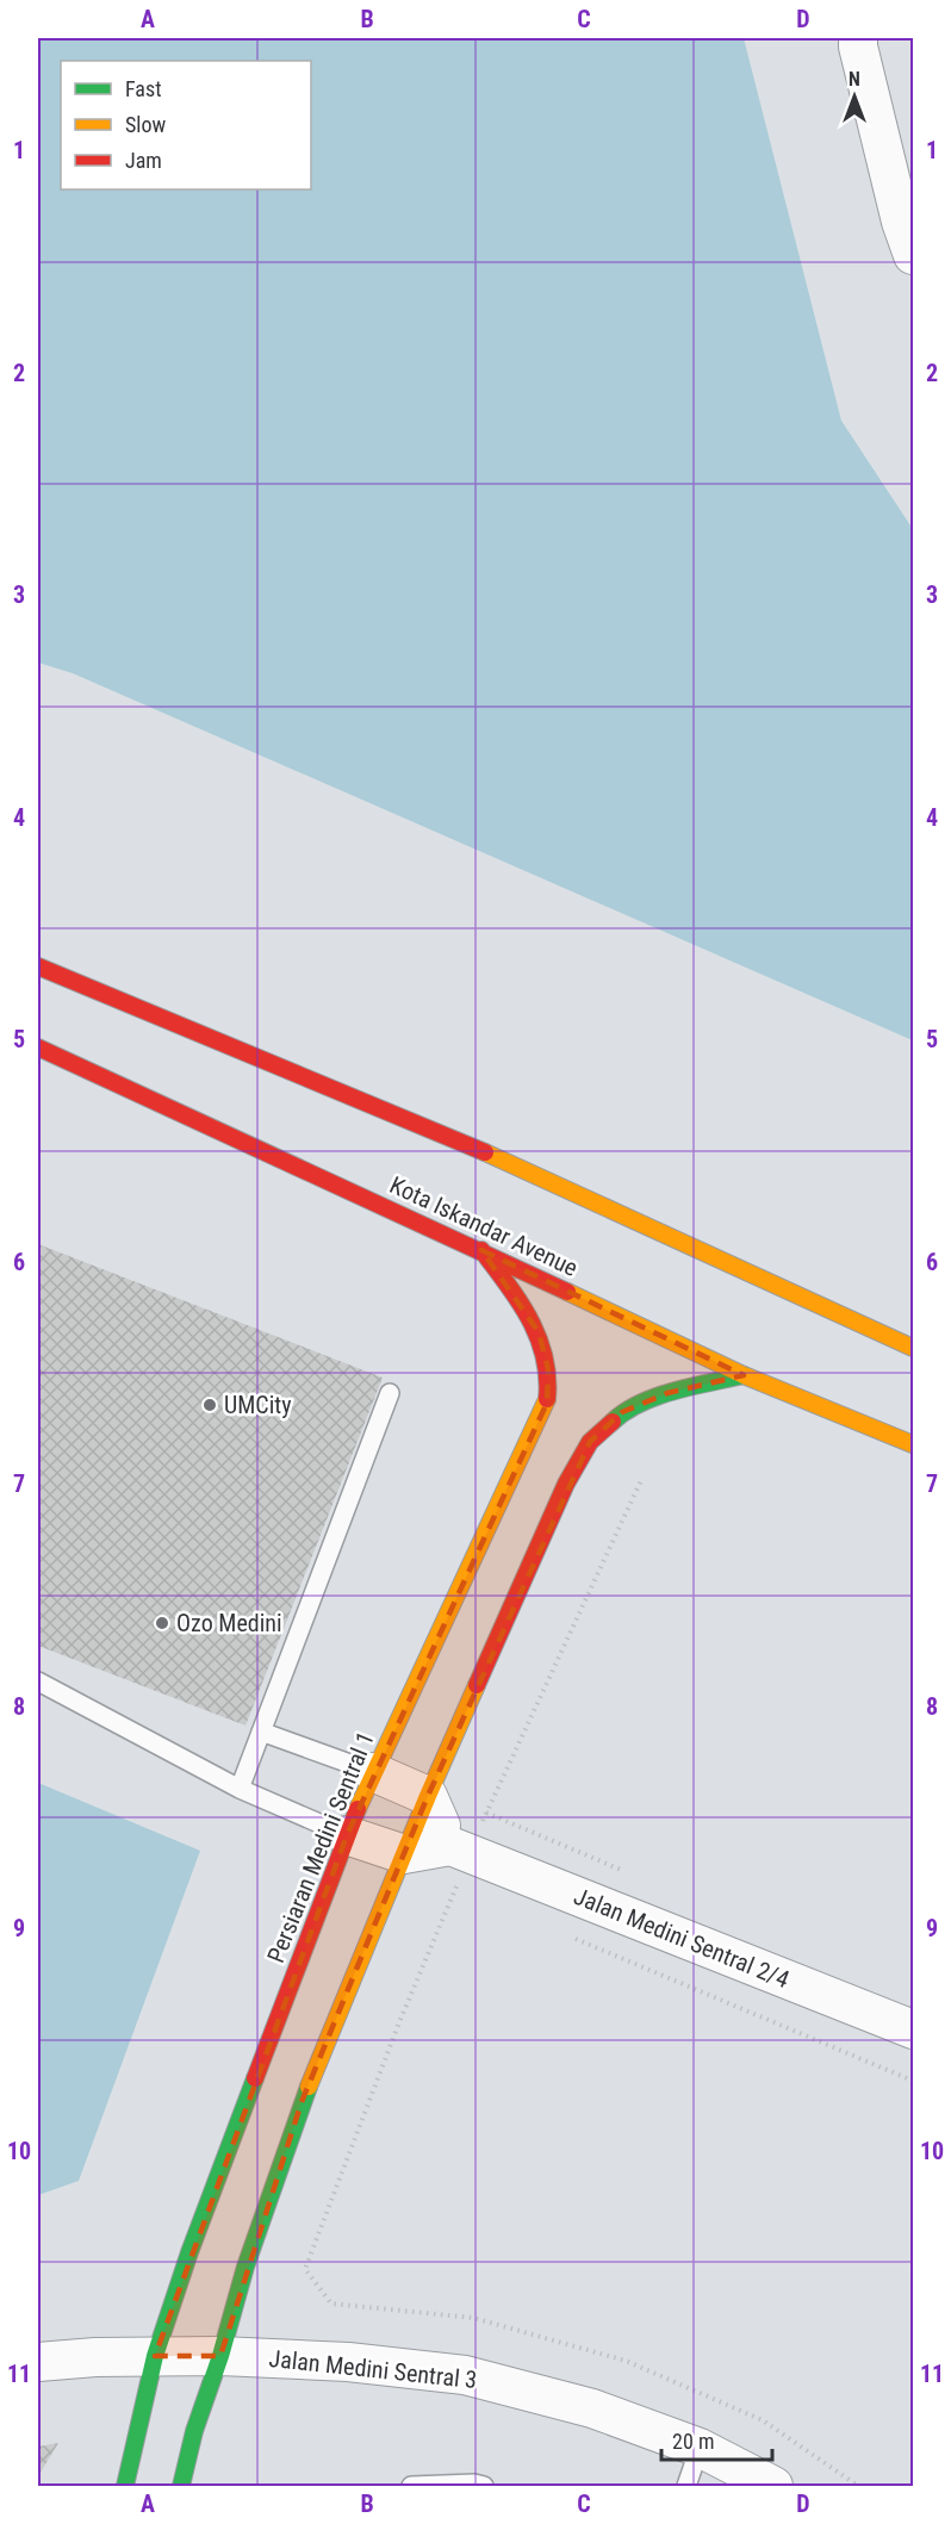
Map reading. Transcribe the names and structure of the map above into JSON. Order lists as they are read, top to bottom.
{
  "streets": {
    "main road": ["Kota Iskandar Avenue", "Persiaran Medini Sentral 1"],
    "street": ["Jalan Medini Sentral 2/4", "Jalan Medini Sentral 3"]
  },
  "crossings": [
    ["Kota Iskandar Avenue", "Persiaran Medini Sentral 1"],
    ["Persiaran Medini Sentral 1", "Jalan Medini Sentral 3"]
  ],
  "places": ["UMCity", "Ozo Medini"],
  "legend": ["Fast", "Slow", "Jam"],
  "scale_bar": "20 m",
  "north": "top",
  "grid": {
    "columns": [
      "A",
      "B",
      "C",
      "D"
    ],
    "rows": [
      "1",
      "2",
      "3",
      "4",
      "5",
      "6",
      "7",
      "8",
      "9",
      "10",
      "11"
    ]
  }
}
